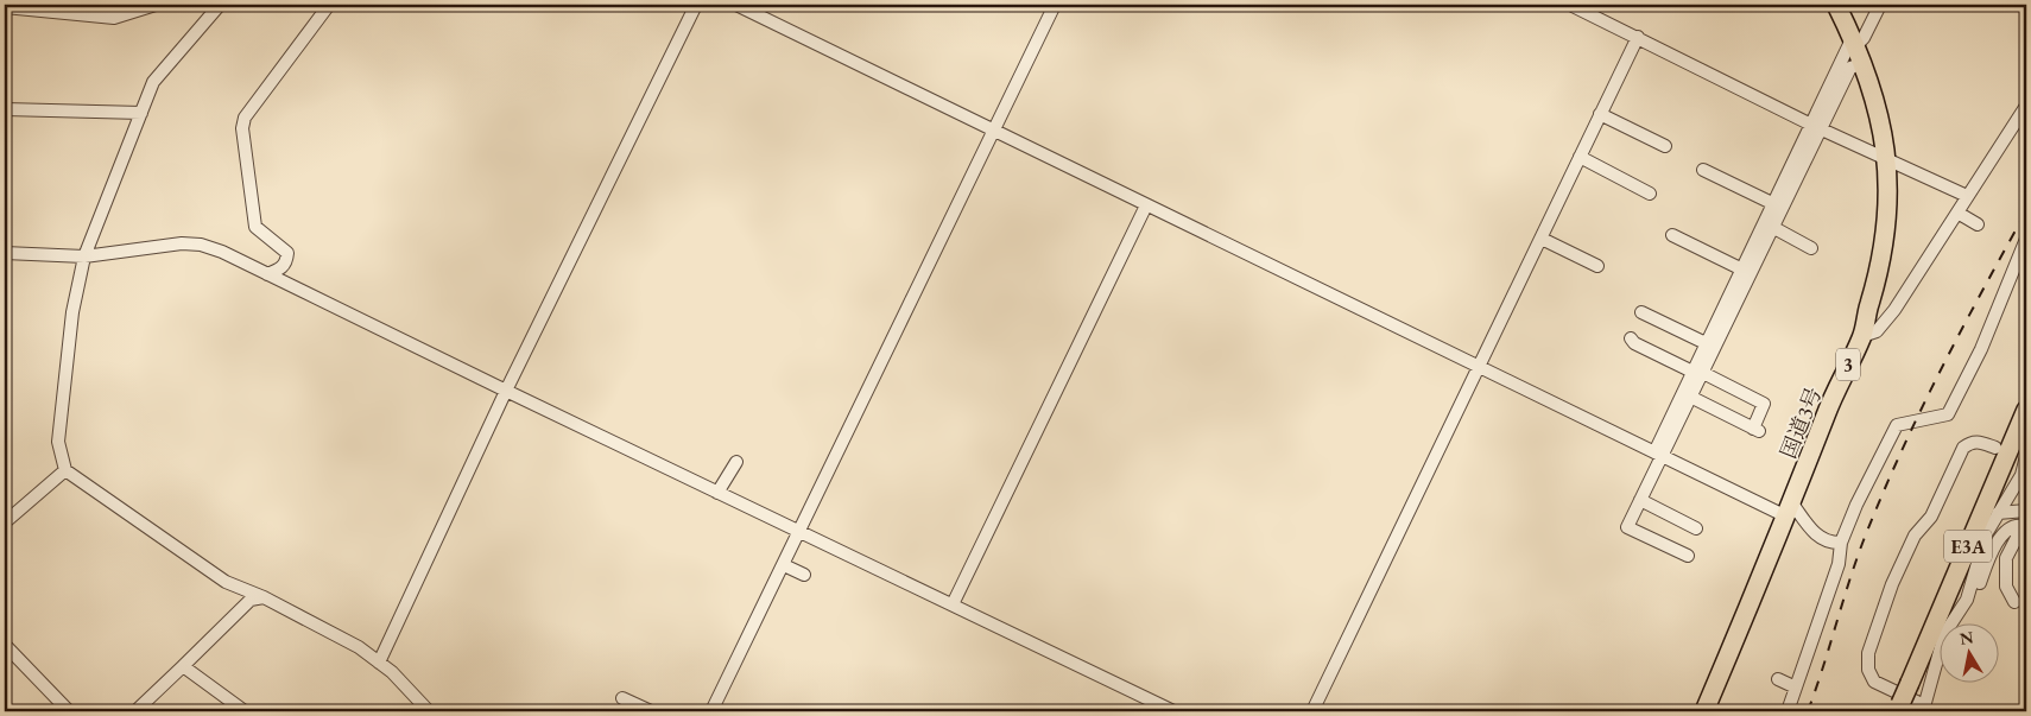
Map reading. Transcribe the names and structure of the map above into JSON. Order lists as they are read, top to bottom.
{
  "streets": {
    "highway": ["3", "国道3号", "E3A"]
  },
  "north": "top"
}
